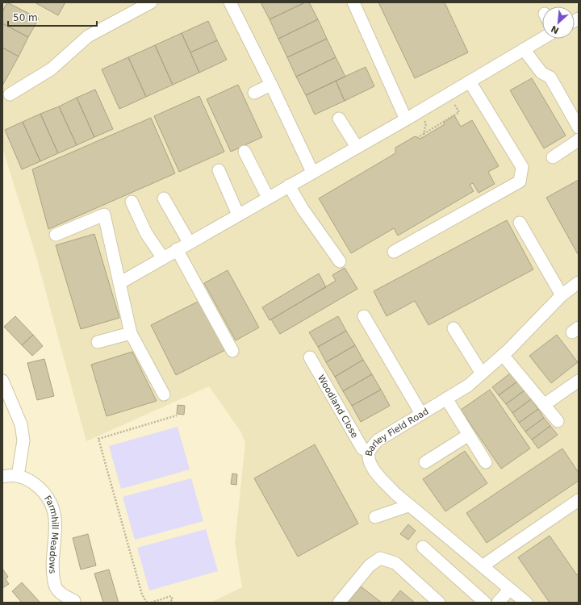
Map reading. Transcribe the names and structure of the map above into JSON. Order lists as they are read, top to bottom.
{
  "streets": {
    "street": ["Woodland Close", "Barley Field Road", "Farmhill Meadows"]
  },
  "crossings": [
    ["Woodland Close", "Barley Field Road"]
  ],
  "scale_bar": "50 m",
  "north": "bottom left"
}
